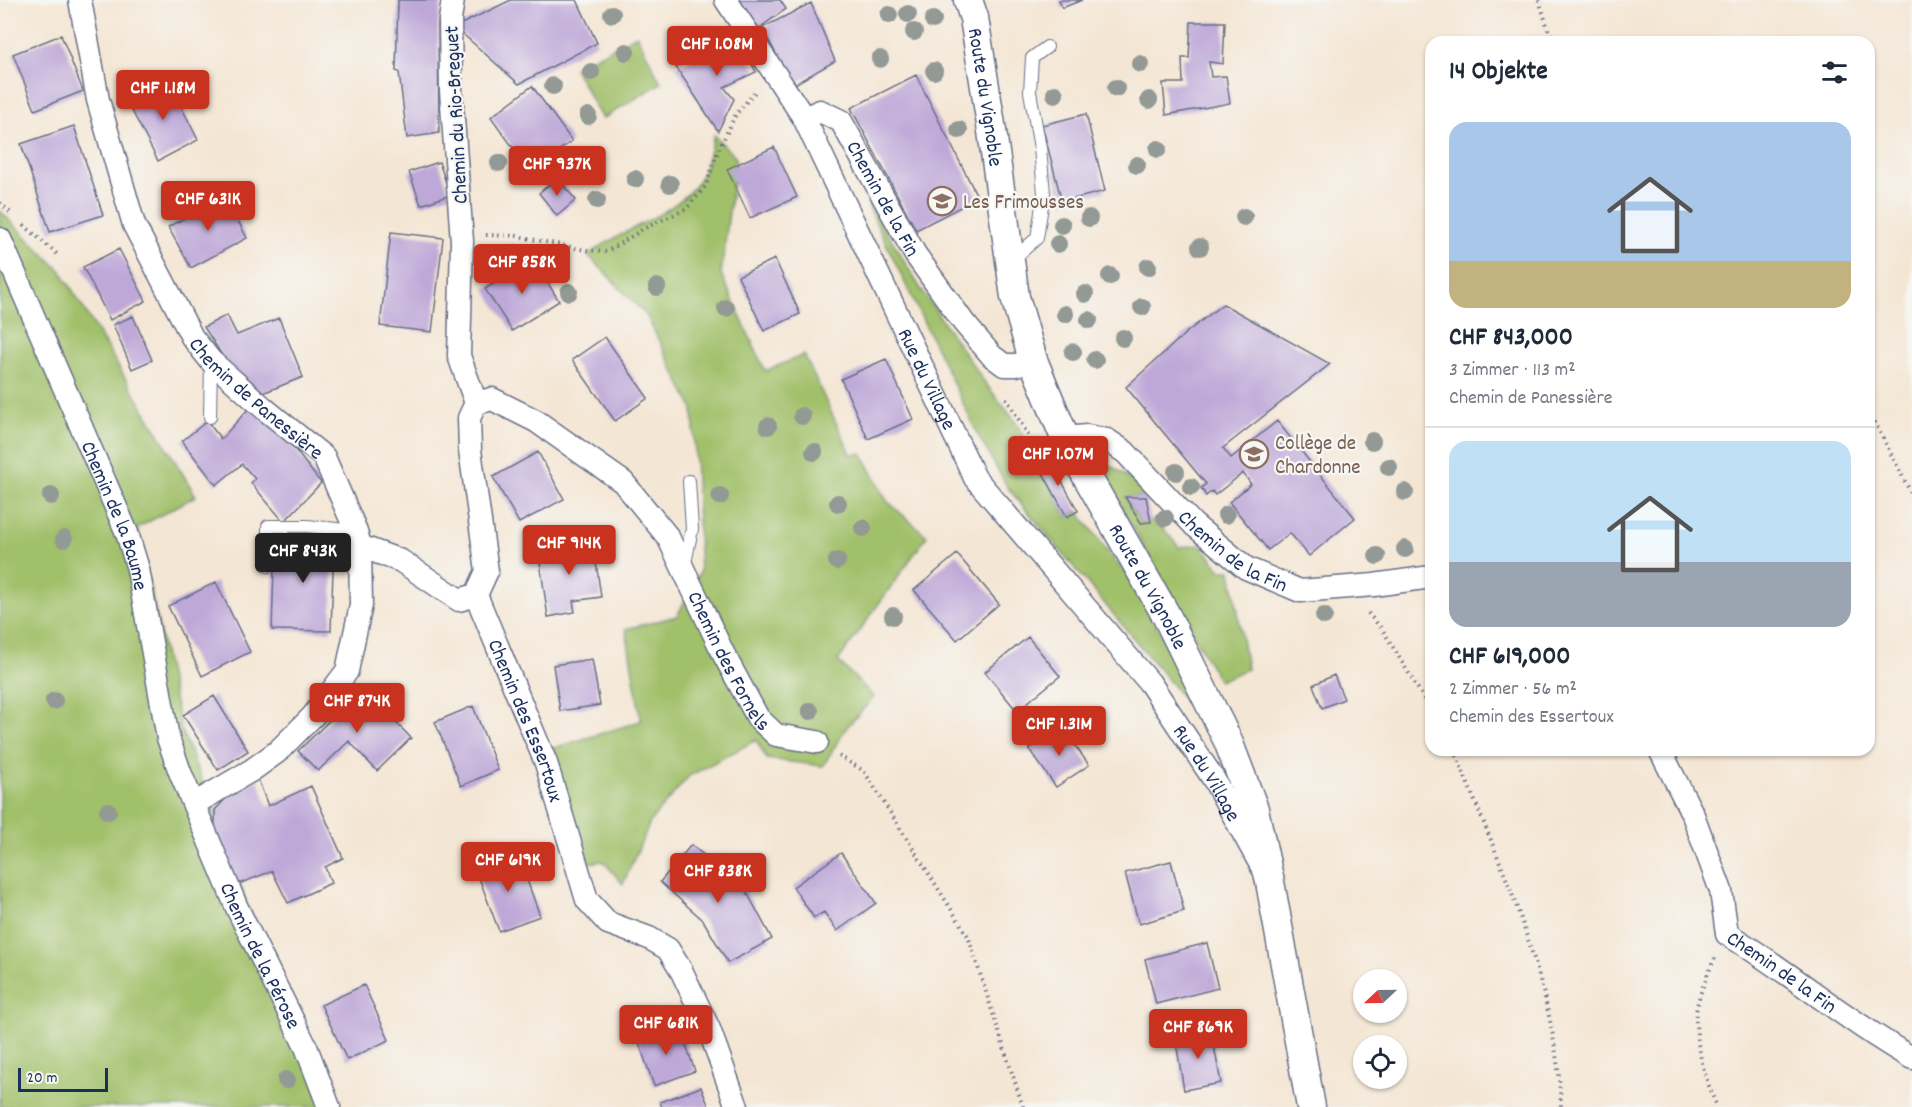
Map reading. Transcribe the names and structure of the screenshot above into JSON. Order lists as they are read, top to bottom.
{
  "streets": {
    "street": [
      "Route du Vignoble",
      "Chemin du Rio-Breguet",
      "Chemin de la Fin",
      "Rue du Village",
      "Chemin de Panessière",
      "Chemin de la Baume",
      "Chemin des Fornels",
      "Chemin des Essertoux",
      "Chemin de la Pérose"
    ]
  },
  "crossings": [
    ["Route du Vignoble", "Chemin de la Fin"],
    ["Route du Vignoble", "Rue du Village"],
    ["Chemin du Rio-Breguet", "Chemin des Fornels"],
    ["Chemin de la Fin", "Rue du Village"],
    ["Chemin de Panessière", "Chemin de la Baume"],
    ["Chemin de Panessière", "Chemin de la Pérose"],
    ["Chemin de la Baume", "Chemin de la Pérose"]
  ],
  "places": {
    "school or university": ["Les Frimousses", "Collège de Chardonne"]
  },
  "scale_bar": "20 m",
  "north": "left",
  "page": {
    "price": [
      "CHF 1.08M",
      "CHF 1.18M",
      "CHF 937K",
      "CHF 631K",
      "CHF 858K",
      "CHF 1.07M",
      "CHF 914K",
      "CHF 843K",
      "CHF 874K",
      "CHF 1.31M",
      "CHF 619K",
      "CHF 838K",
      "CHF 681K",
      "CHF 869K"
    ],
    "heading": "14 Objekte",
    "list": [
      {
        "name": "CHF 843,000",
        "note": "3 Zimmer · 113 m² · Chemin de Panessière"
      },
      {
        "name": "CHF 619,000",
        "note": "2 Zimmer · 56 m² · Chemin des Essertoux"
      }
    ],
    "scale": "20 m"
  }
}
